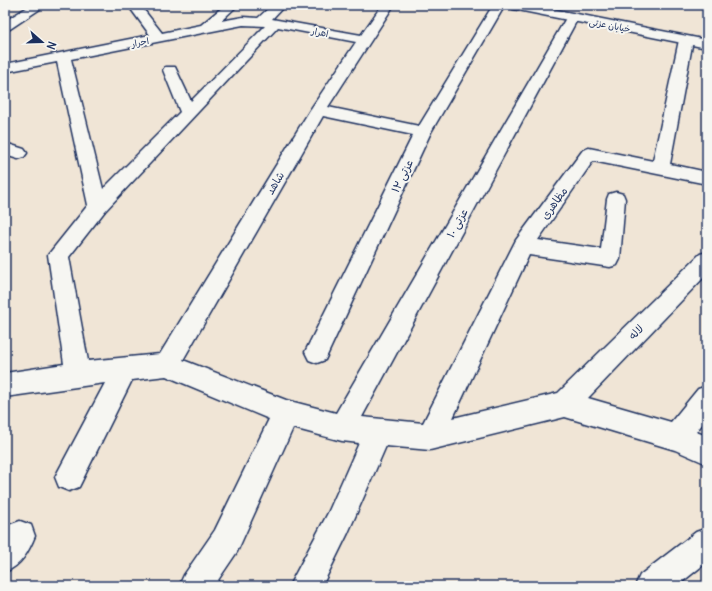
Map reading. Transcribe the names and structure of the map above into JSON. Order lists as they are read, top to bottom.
{
  "streets": {
    "street": [
      "خیابان عزتی",
      "اهرار",
      "احرار",
      "عزتی ۱۲",
      "شاهد",
      "مظاهری",
      "عزتی ۱۰",
      "لاله"
    ]
  },
  "crossings": [
    ["خیابان عزتی", "عزتی ۱۰"],
    ["اهرار", "احرار"],
    ["اهرار", "شاهد"]
  ],
  "north": "right"
}
